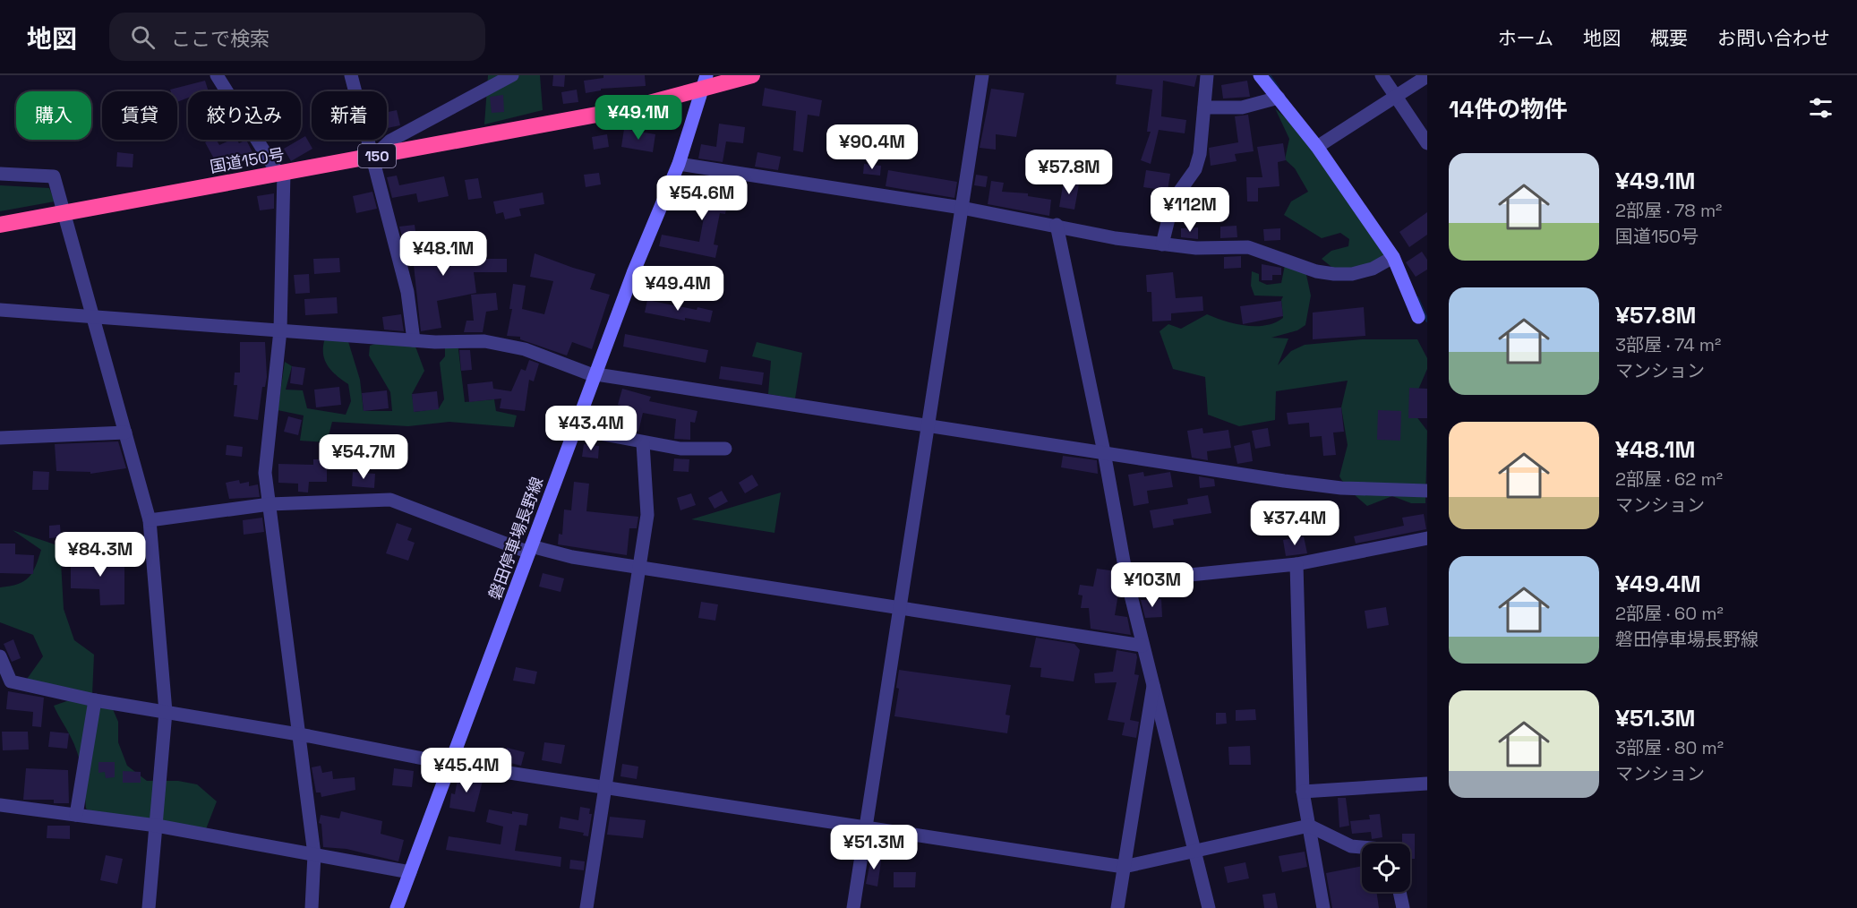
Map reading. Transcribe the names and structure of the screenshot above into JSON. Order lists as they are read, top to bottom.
{
  "streets": {
    "highway": ["150", "国道150号"],
    "main road": ["磐田停車場長野線"]
  },
  "crossings": [
    ["国道150号", "磐田停車場長野線"]
  ],
  "page": {
    "header": "地図",
    "search": "ここで検索",
    "nav": [
      "ホーム",
      "地図",
      "概要",
      "お問い合わせ"
    ],
    "heading": "14件の物件",
    "chip": [
      "購入",
      "賃貸",
      "絞り込み",
      "新着"
    ],
    "price": [
      "¥49.1M",
      "¥90.4M",
      "¥57.8M",
      "¥54.6M",
      "¥112M",
      "¥48.1M",
      "¥49.4M",
      "¥43.4M",
      "¥54.7M",
      "¥37.4M",
      "¥84.3M",
      "¥103M",
      "¥45.4M",
      "¥51.3M"
    ],
    "list": [
      {
        "name": "¥49.1M",
        "note": "2部屋 · 78 m² · 国道150号"
      },
      {
        "name": "¥57.8M",
        "note": "3部屋 · 74 m² · マンション"
      },
      {
        "name": "¥48.1M",
        "note": "2部屋 · 62 m² · マンション"
      },
      {
        "name": "¥49.4M",
        "note": "2部屋 · 60 m² · 磐田停車場長野線"
      },
      {
        "name": "¥51.3M",
        "note": "3部屋 · 80 m² · マンション"
      }
    ]
  }
}
